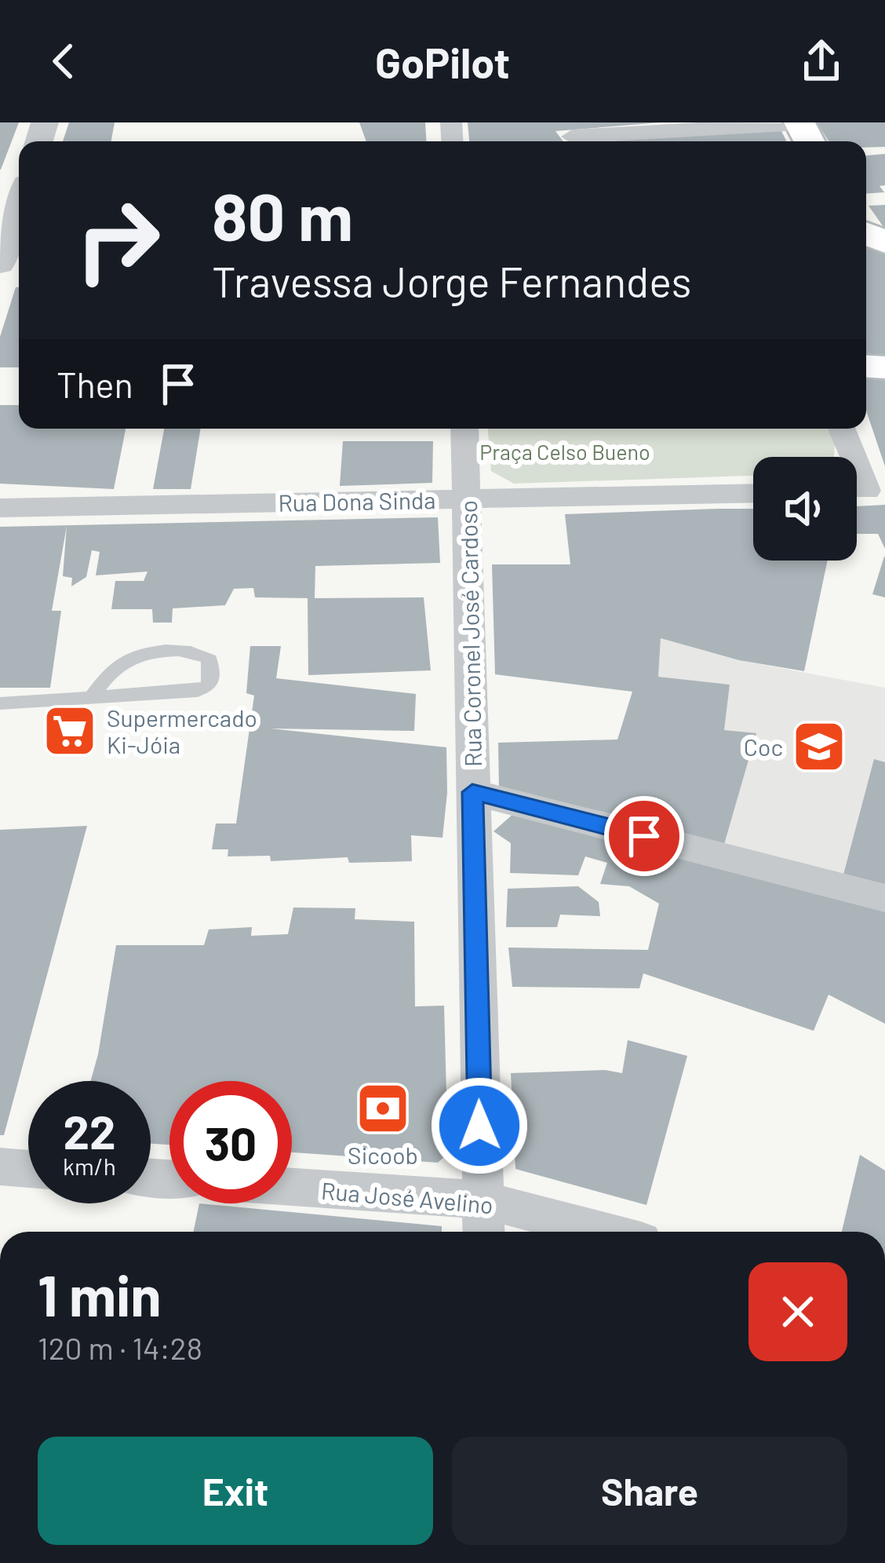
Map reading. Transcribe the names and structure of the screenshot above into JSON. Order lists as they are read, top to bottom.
{
  "streets": {
    "street": ["Rua Dona Sinda", "Rua Coronel José Cardoso", "Rua José Avelino"]
  },
  "crossings": [
    ["Rua Dona Sinda", "Rua Coronel José Cardoso"],
    ["Rua Coronel José Cardoso", "Rua José Avelino"]
  ],
  "parks": ["Praça Celso Bueno"],
  "places": {
    "supermarket": ["Supermercado Ki-Jóia"],
    "school or university": ["Coc"],
    "bank": ["Sicoob"]
  },
  "page": {
    "header": "GoPilot",
    "turn": ["80 m", "Travessa Jorge Fernandes"],
    "then": "Then",
    "speed": "22 km/h",
    "limit": "30",
    "heading": ["1 min", "120 m · 14:28"],
    "buttons": ["Exit", "Share"]
  }
}
